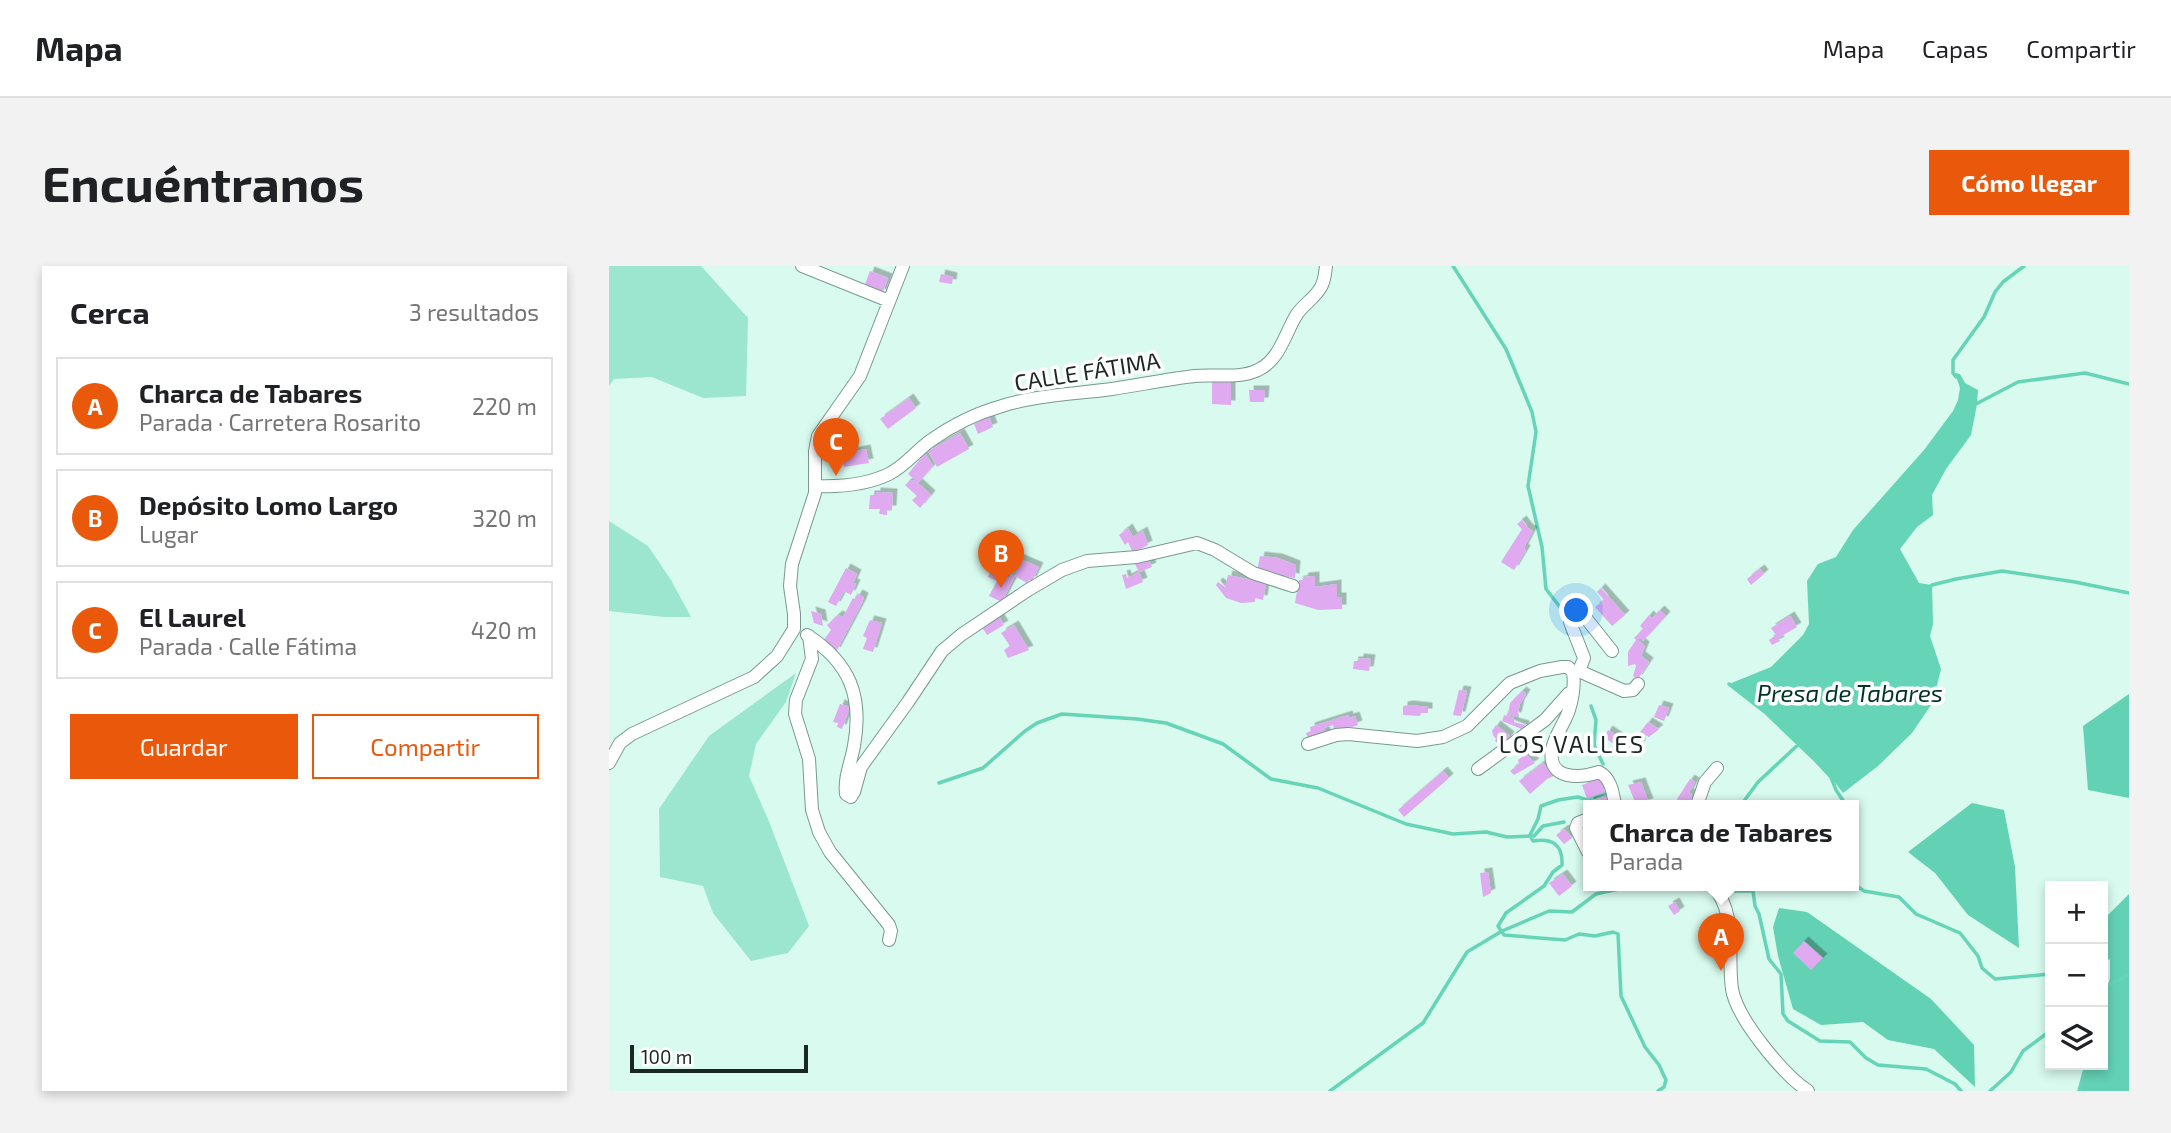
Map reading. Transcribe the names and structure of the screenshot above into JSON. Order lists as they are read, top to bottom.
{
  "streets": {
    "street": ["CALLE FÁTIMA"]
  },
  "districts": ["LOS VALLES"],
  "water": ["Presa de Tabares"],
  "scale_bar": "100 m",
  "page": {
    "header": "Mapa",
    "nav": ["Mapa", "Capas", "Compartir"],
    "buttons": [
      "Cómo llegar",
      ["Guardar", "Compartir"]
    ],
    "title": "Encuéntranos",
    "heading": ["Cerca", "3 resultados"],
    "list": [
      {
        "mark": "A",
        "name": "Charca de Tabares",
        "note": "Parada · Carretera Rosarito",
        "value": "220 m"
      },
      {
        "mark": "B",
        "name": "Depósito Lomo Largo",
        "note": "Lugar",
        "value": "320 m"
      },
      {
        "mark": "C",
        "name": "El Laurel",
        "note": "Parada · Calle Fátima",
        "value": "420 m"
      }
    ],
    "pins": ["C", "B", "A"],
    "popup": ["Charca de Tabares", "Parada"],
    "map_buttons": ["+", "−"],
    "scale": "100 m"
  }
}
